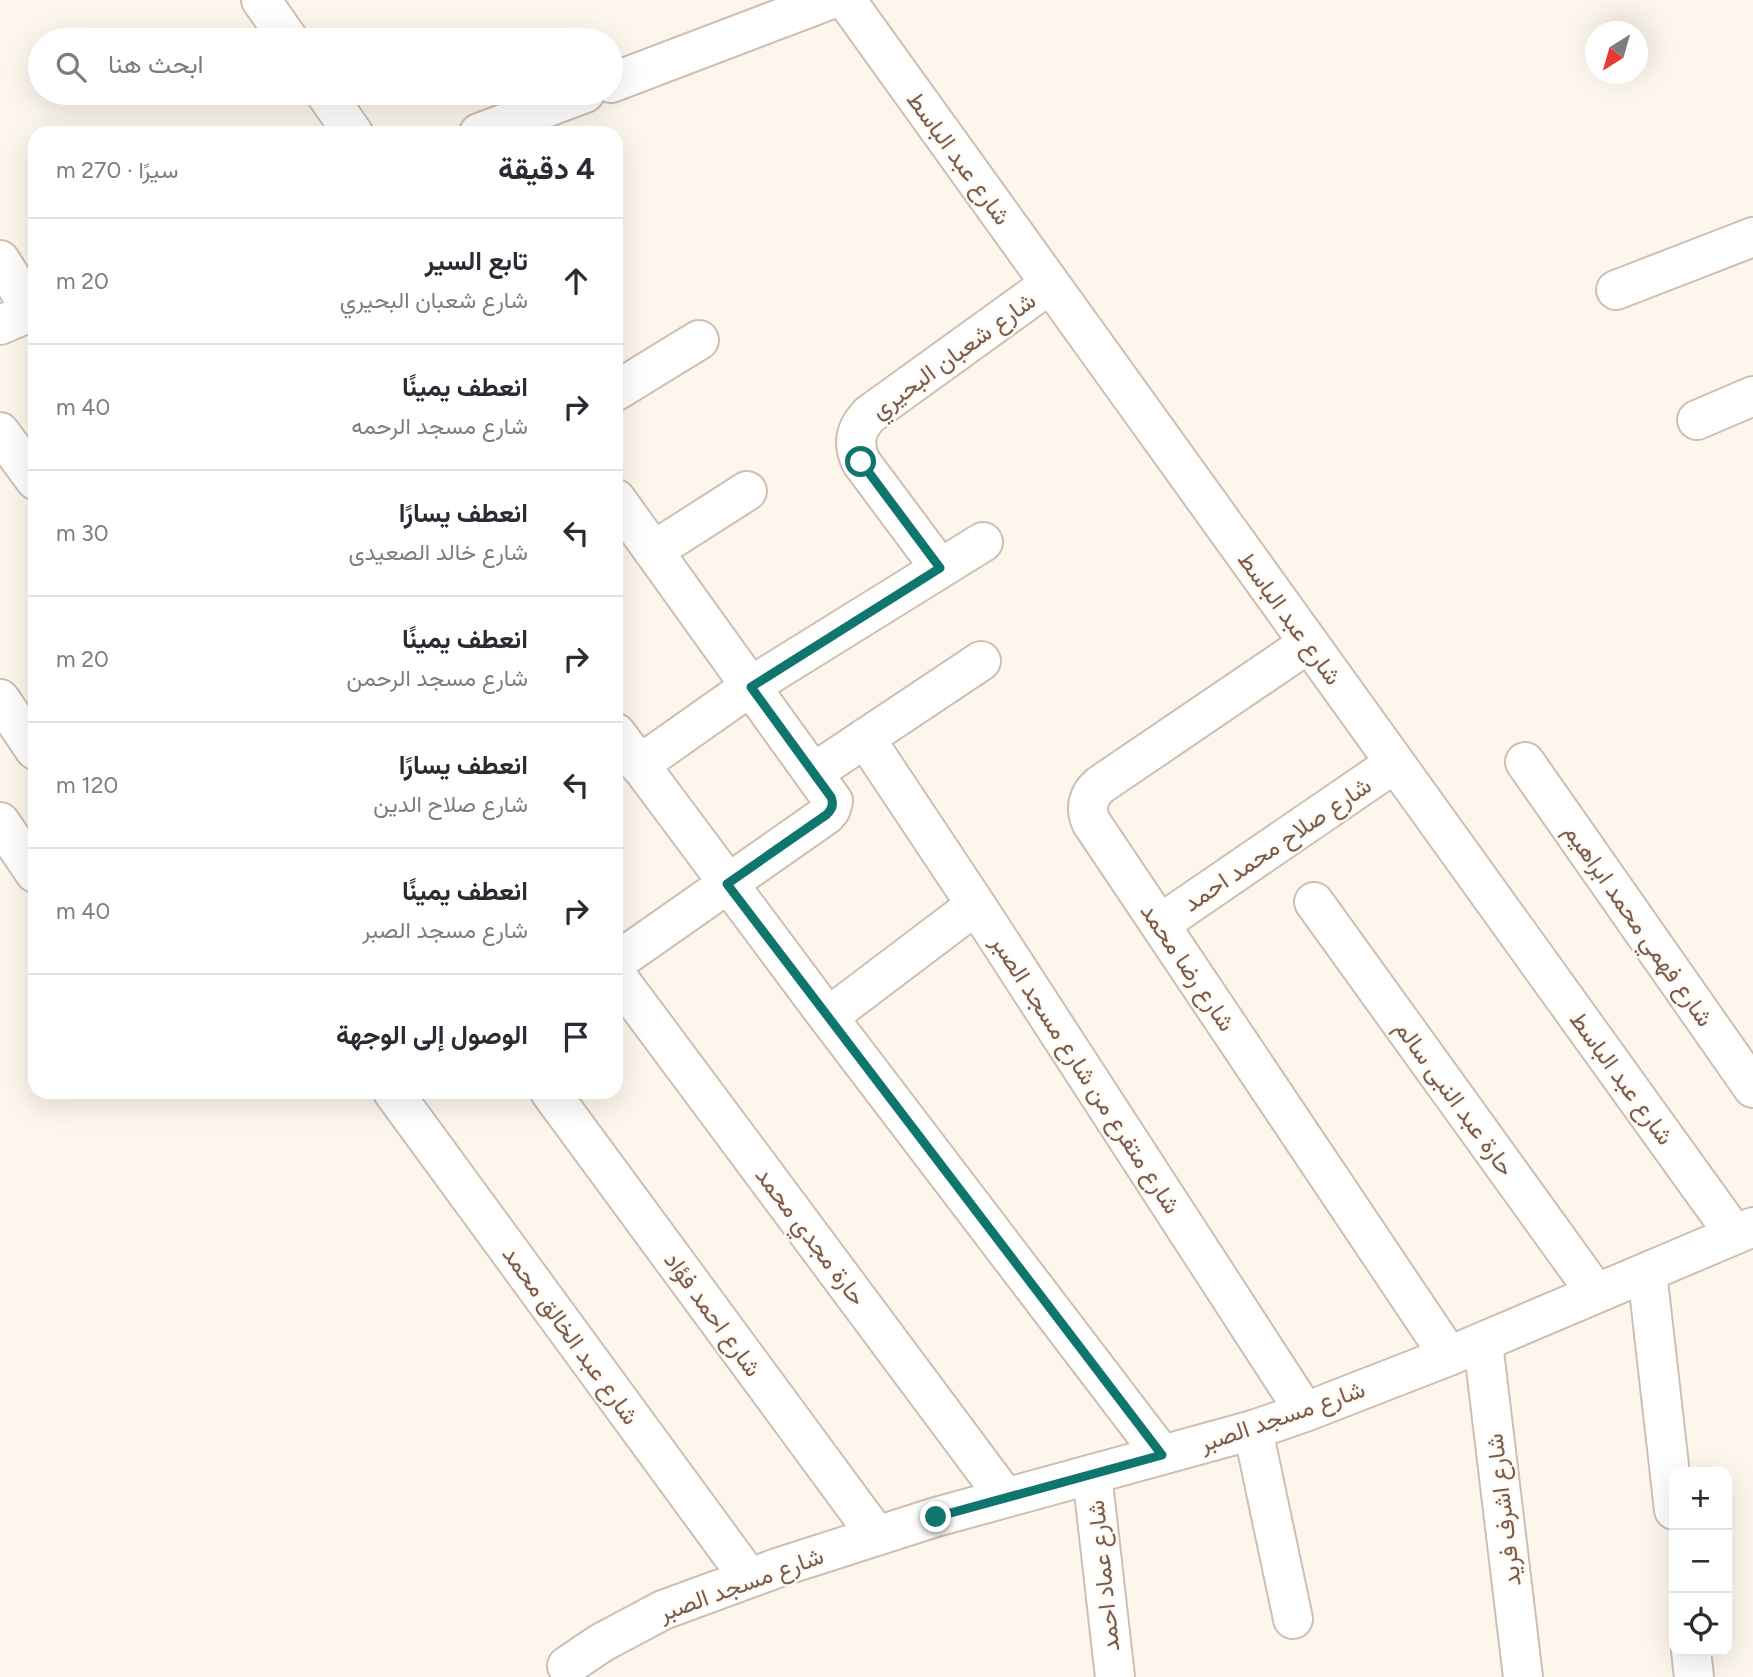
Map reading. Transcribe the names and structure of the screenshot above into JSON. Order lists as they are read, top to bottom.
{
  "streets": {
    "street": [
      "شارع عبد الباسط",
      "شارع شعبان البحيري",
      "شارع صلاح محمد احمد",
      "شارع فهمي محمد ابراهيم",
      "شارع رضا محمد",
      "شارع متفرع من شارع مسجد الصبر",
      "حارة عبد النبى سالم",
      "حارة مجدي محمد",
      "شارع احمد فؤاد",
      "شارع عبد الخالق محمد",
      "شارع مسجد الصبر",
      "شارع اشرف فريد",
      "شارع عماد احمد"
    ]
  },
  "crossings": [
    ["شارع عبد الباسط", "شارع شعبان البحيري"],
    ["شارع عبد الباسط", "شارع صلاح محمد احمد"],
    ["شارع عبد الباسط", "شارع رضا محمد"],
    ["شارع عبد الباسط", "شارع مسجد الصبر"],
    ["شارع صلاح محمد احمد", "شارع رضا محمد"],
    ["شارع رضا محمد", "شارع مسجد الصبر"],
    ["شارع رضا محمد", "شارع اشرف فريد"],
    ["شارع متفرع من شارع مسجد الصبر", "شارع مسجد الصبر"],
    ["حارة عبد النبى سالم", "شارع مسجد الصبر"],
    ["حارة مجدي محمد", "شارع مسجد الصبر"],
    ["شارع احمد فؤاد", "شارع مسجد الصبر"],
    ["شارع عبد الخالق محمد", "شارع مسجد الصبر"],
    ["شارع مسجد الصبر", "شارع اشرف فريد"],
    ["شارع مسجد الصبر", "شارع عماد احمد"]
  ],
  "north": "bottom left",
  "page": {
    "search": "ابحث هنا",
    "heading": ["4 دقيقة", "سيرًا · 270 m"],
    "list": [
      ["تابع السير", "شارع شعبان البحيري", "20 m"],
      ["انعطف يمينًا", "شارع مسجد الرحمه", "40 m"],
      ["انعطف يسارًا", "شارع خالد الصعيدى", "30 m"],
      ["انعطف يمينًا", "شارع مسجد الرحمن", "20 m"],
      ["انعطف يسارًا", "شارع صلاح الدين", "120 m"],
      ["انعطف يمينًا", "شارع مسجد الصبر", "40 m"],
      "الوصول إلى الوجهة"
    ],
    "map_buttons": ["+", "−"]
  }
}
